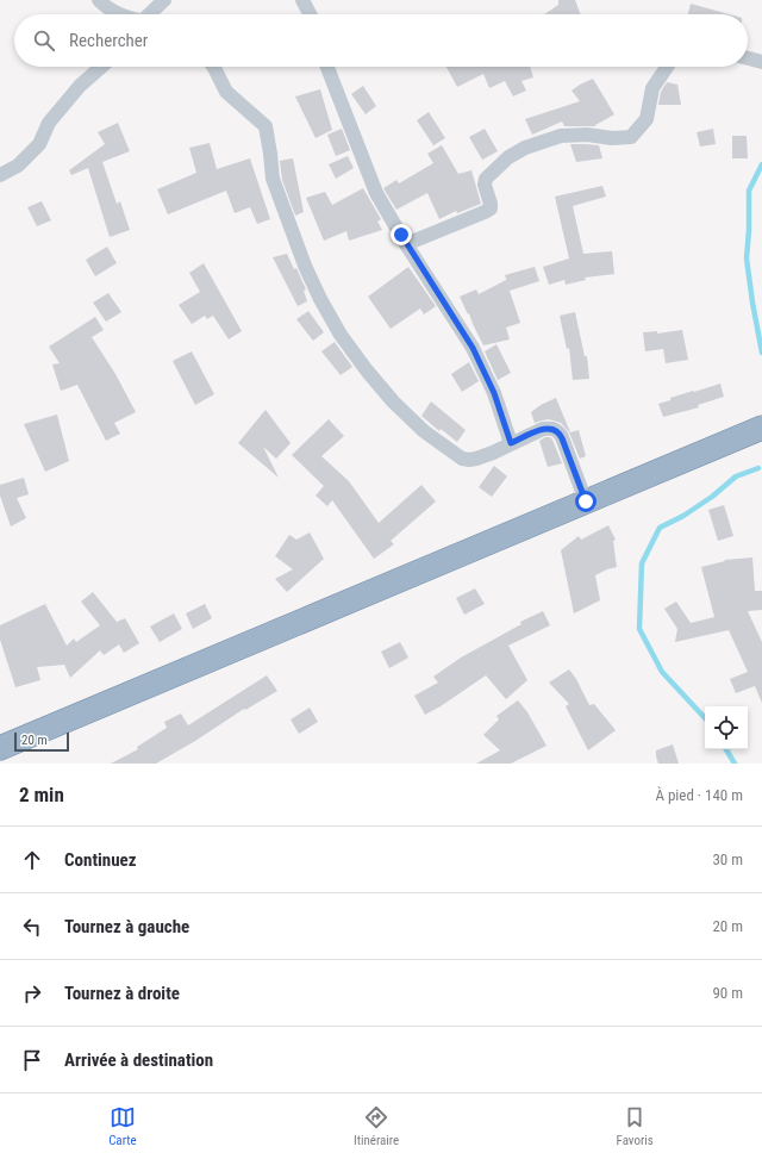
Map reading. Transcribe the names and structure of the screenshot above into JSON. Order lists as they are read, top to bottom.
{
  "scale_bar": "20 m",
  "page": {
    "search": "Rechercher",
    "scale": "20 m",
    "heading": ["2 min", "À pied · 140 m"],
    "list": [
      ["Continuez", "30 m"],
      ["Tournez à gauche", "20 m"],
      ["Tournez à droite", "90 m"],
      "Arrivée à destination"
    ],
    "nav": ["Carte", "Itinéraire", "Favoris"]
  }
}
